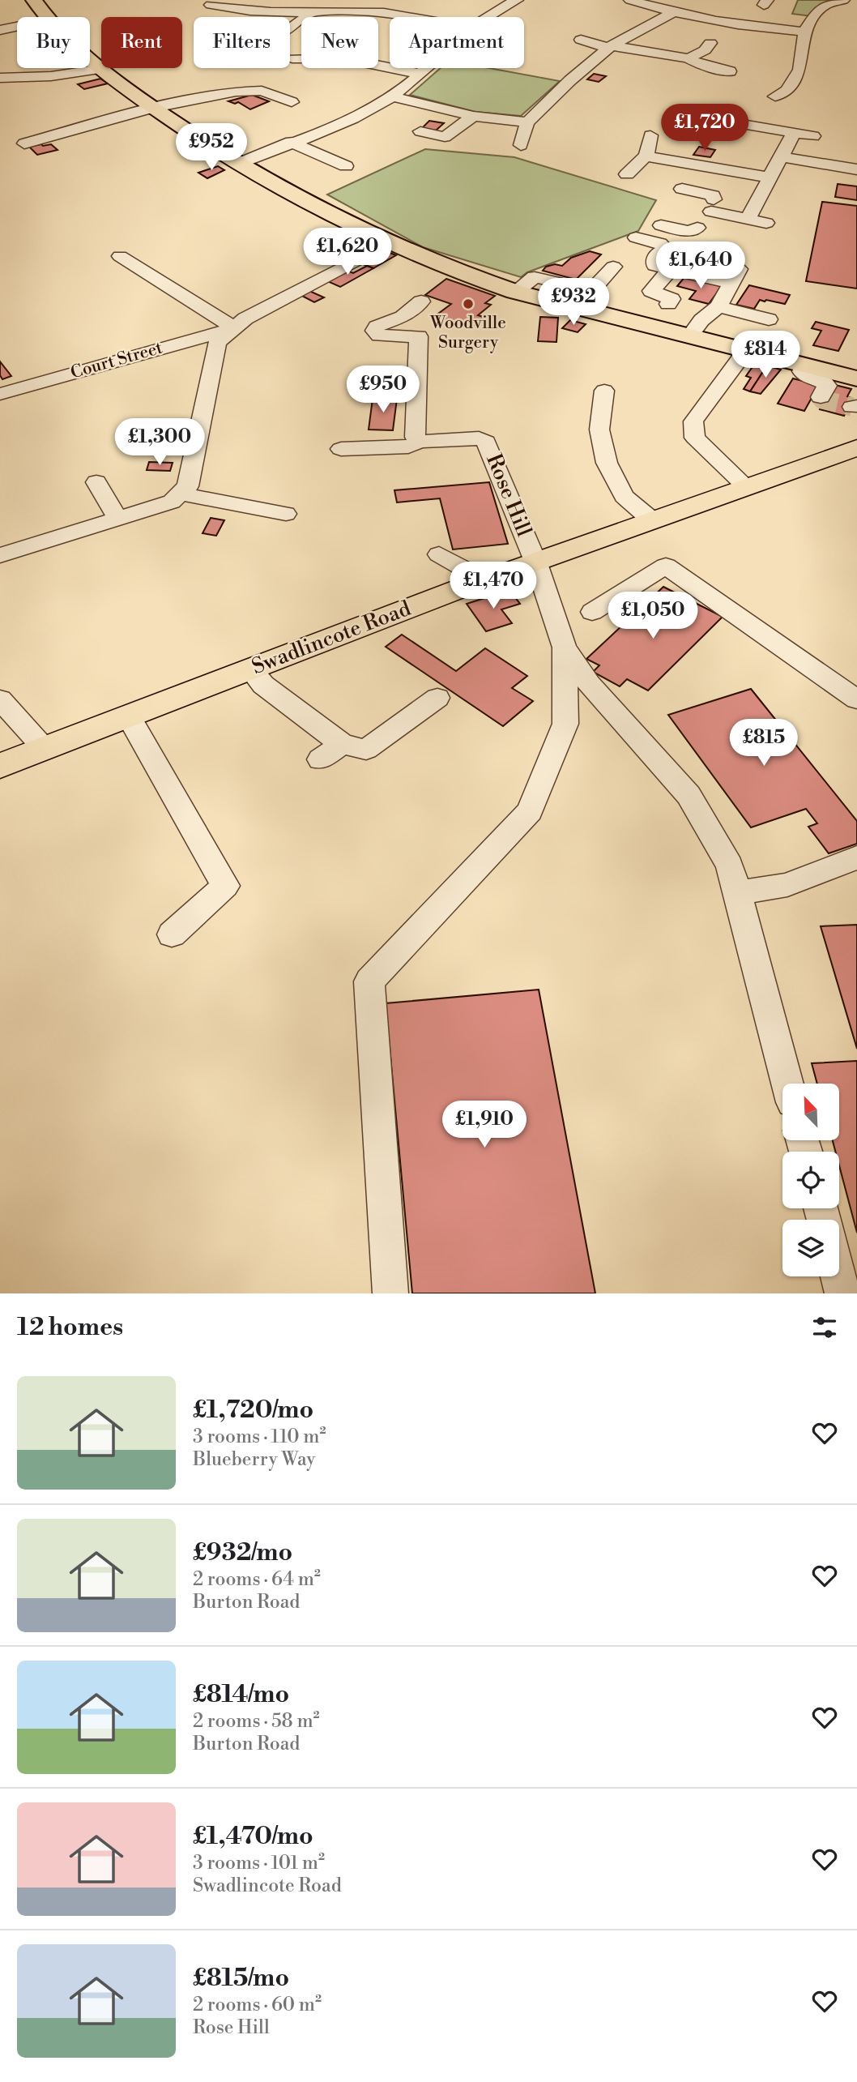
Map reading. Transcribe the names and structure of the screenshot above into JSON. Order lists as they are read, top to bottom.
{
  "streets": {
    "main road": ["Swadlincote Road"],
    "street": ["Court Street", "Rose Hill"]
  },
  "crossings": [
    ["Rose Hill", "Swadlincote Road"]
  ],
  "places": ["Woodville Surgery"],
  "north": "top left",
  "page": {
    "chip": [
      "Buy",
      "Rent",
      "Filters",
      "New",
      "Apartment"
    ],
    "price": [
      "£1,720",
      "£952",
      "£1,620",
      "£1,640",
      "£932",
      "£814",
      "£950",
      "£1,300",
      "£1,470",
      "£1,050",
      "£815",
      "£1,910"
    ],
    "heading": "12 homes",
    "list": [
      {
        "name": "£1,720/mo",
        "note": "3 rooms · 110 m² · Blueberry Way"
      },
      {
        "name": "£932/mo",
        "note": "2 rooms · 64 m² · Burton Road"
      },
      {
        "name": "£814/mo",
        "note": "2 rooms · 58 m² · Burton Road"
      },
      {
        "name": "£1,470/mo",
        "note": "3 rooms · 101 m² · Swadlincote Road"
      },
      {
        "name": "£815/mo",
        "note": "2 rooms · 60 m² · Rose Hill"
      }
    ]
  }
}
